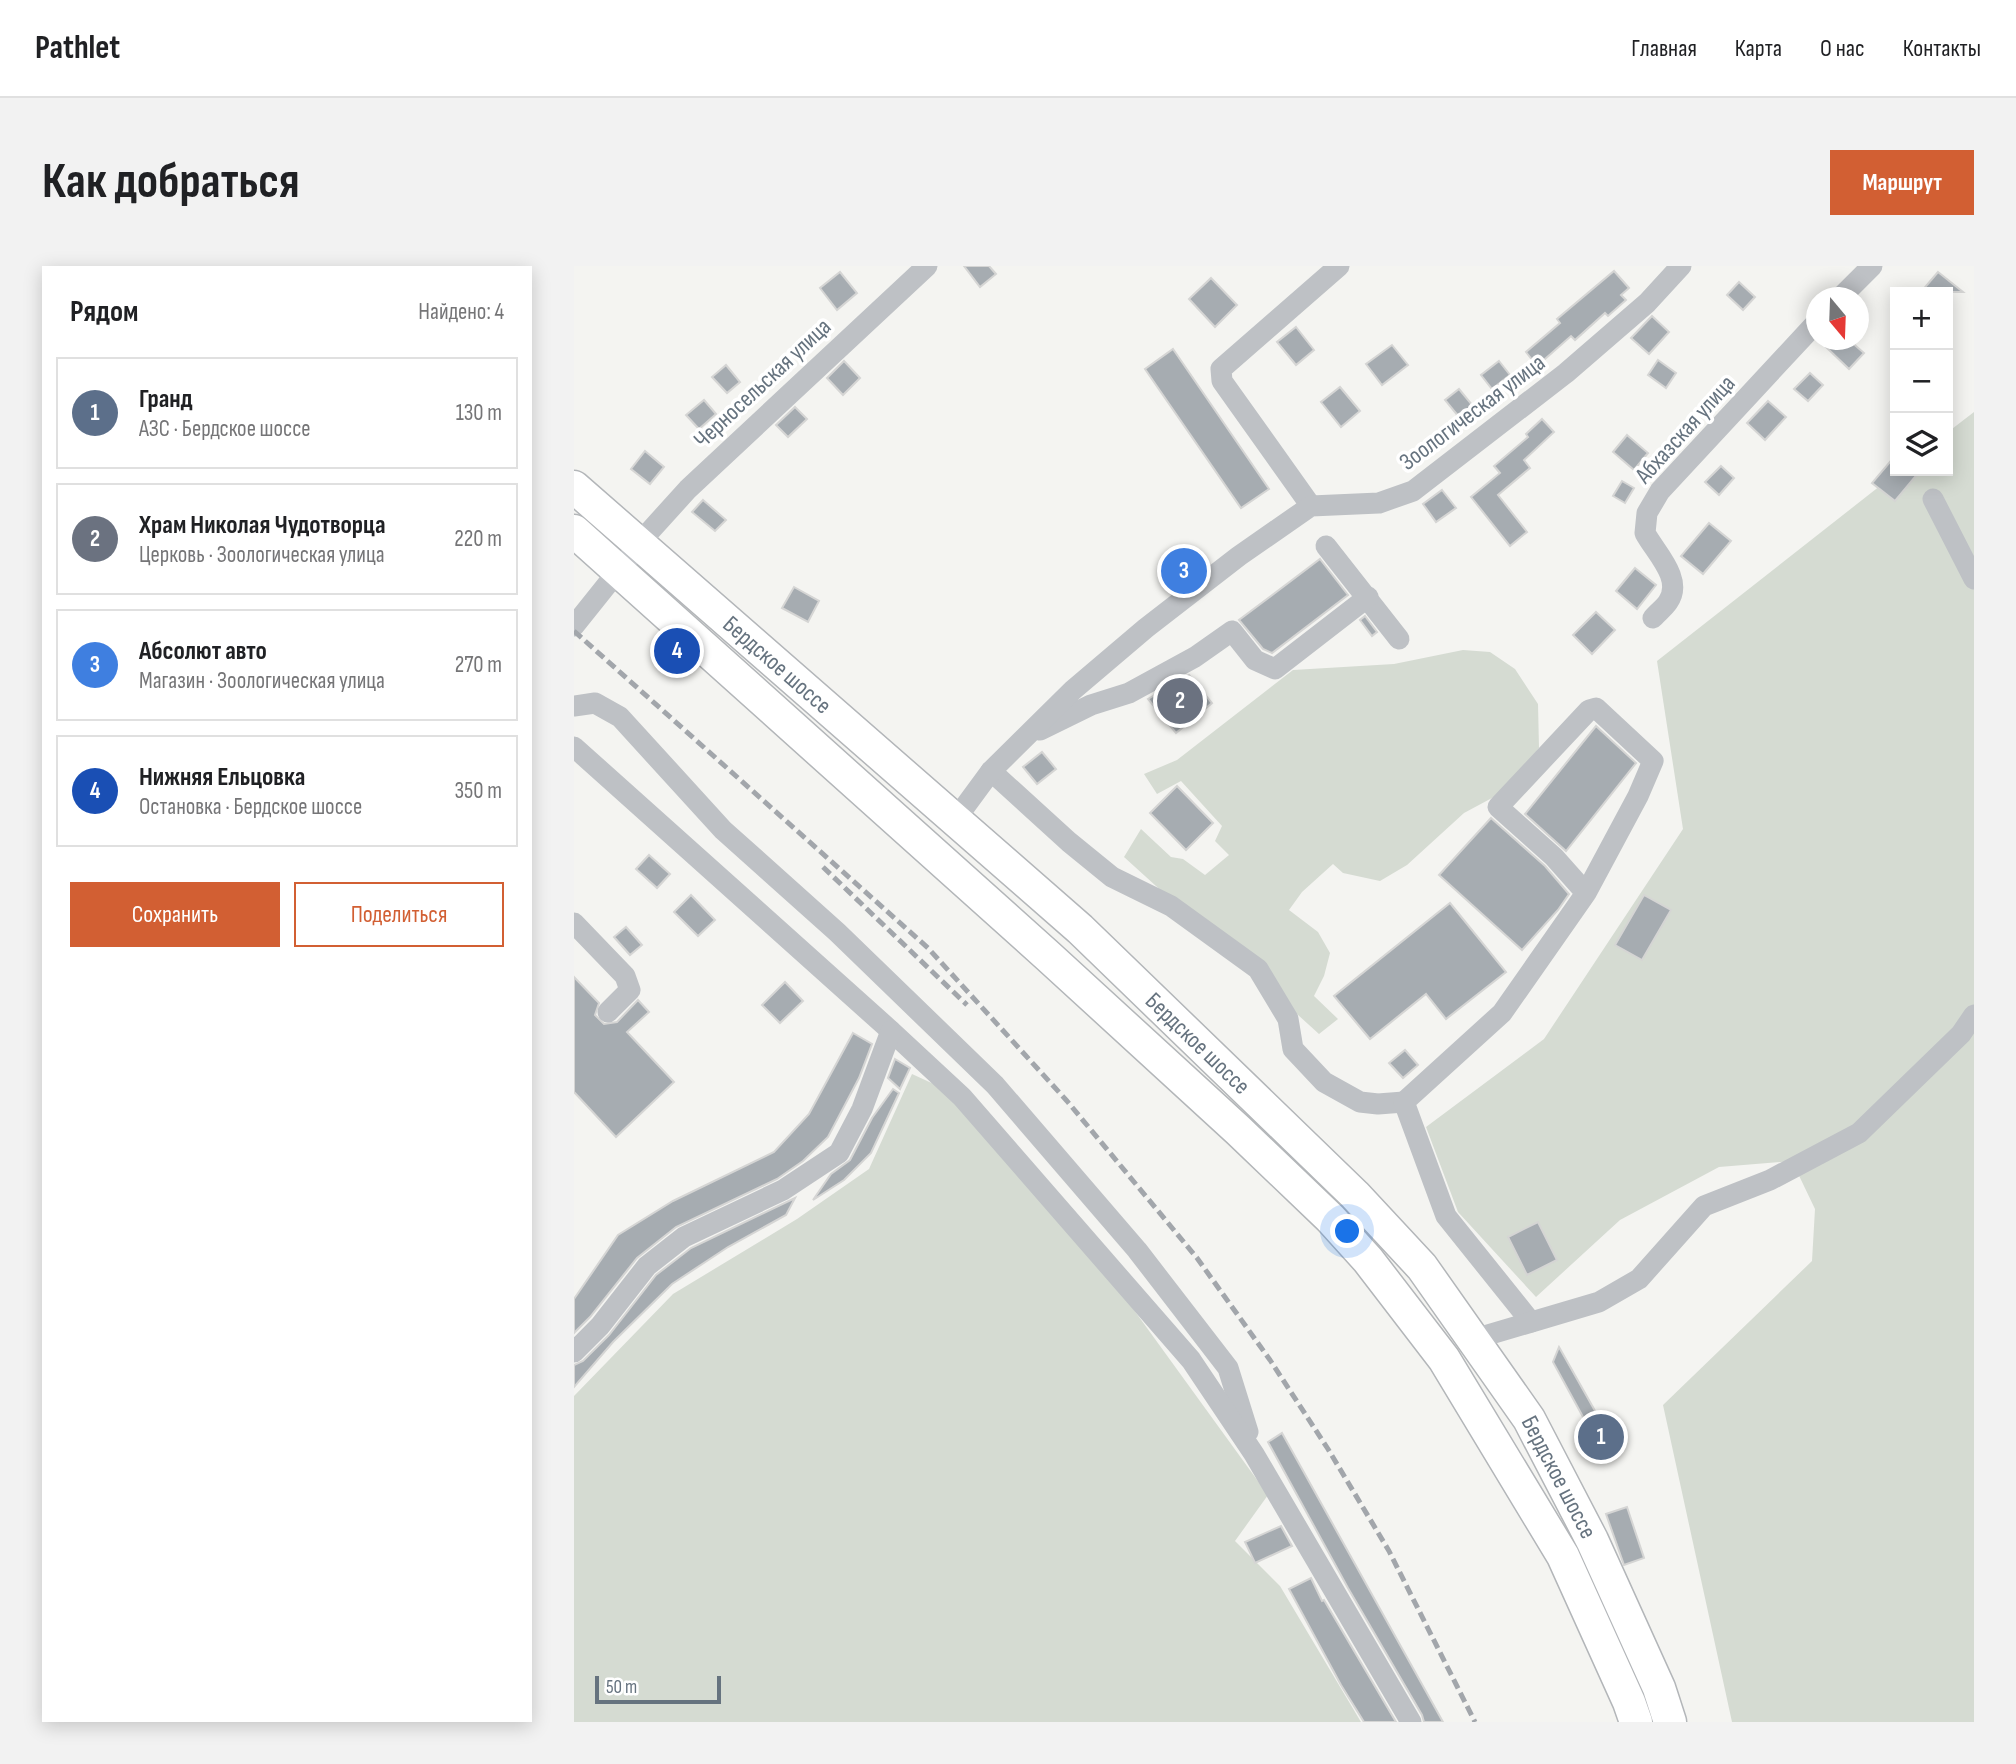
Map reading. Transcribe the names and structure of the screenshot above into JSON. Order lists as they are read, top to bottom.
{
  "streets": {
    "highway": ["Бердское шоссе"],
    "street": ["Черносельская улица", "Зоологическая улица", "Абхазская улица"]
  },
  "crossings": [
    ["Черносельская улица", "Бердское шоссе"]
  ],
  "scale_bar": "50 m",
  "north": "bottom",
  "page": {
    "header": "Pathlet",
    "nav": [
      "Главная",
      "Карта",
      "О нас",
      "Контакты"
    ],
    "buttons": [
      "Маршрут",
      ["Сохранить", "Поделиться"]
    ],
    "title": "Как добраться",
    "heading": ["Рядом", "Найдено: 4"],
    "map_buttons": ["+", "−"],
    "list": [
      {
        "mark": "1",
        "name": "Гранд",
        "note": "АЗС · Бердское шоссе",
        "value": "130 m"
      },
      {
        "mark": "2",
        "name": "Храм Николая Чудотворца",
        "note": "Церковь · Зоологическая улица",
        "value": "220 m"
      },
      {
        "mark": "3",
        "name": "Абсолют авто",
        "note": "Магазин · Зоологическая улица",
        "value": "270 m"
      },
      {
        "mark": "4",
        "name": "Нижняя Ельцовка",
        "note": "Остановка · Бердское шоссе",
        "value": "350 m"
      }
    ],
    "pins": [
      "3",
      "4",
      "2",
      "1"
    ],
    "scale": "50 m"
  }
}
